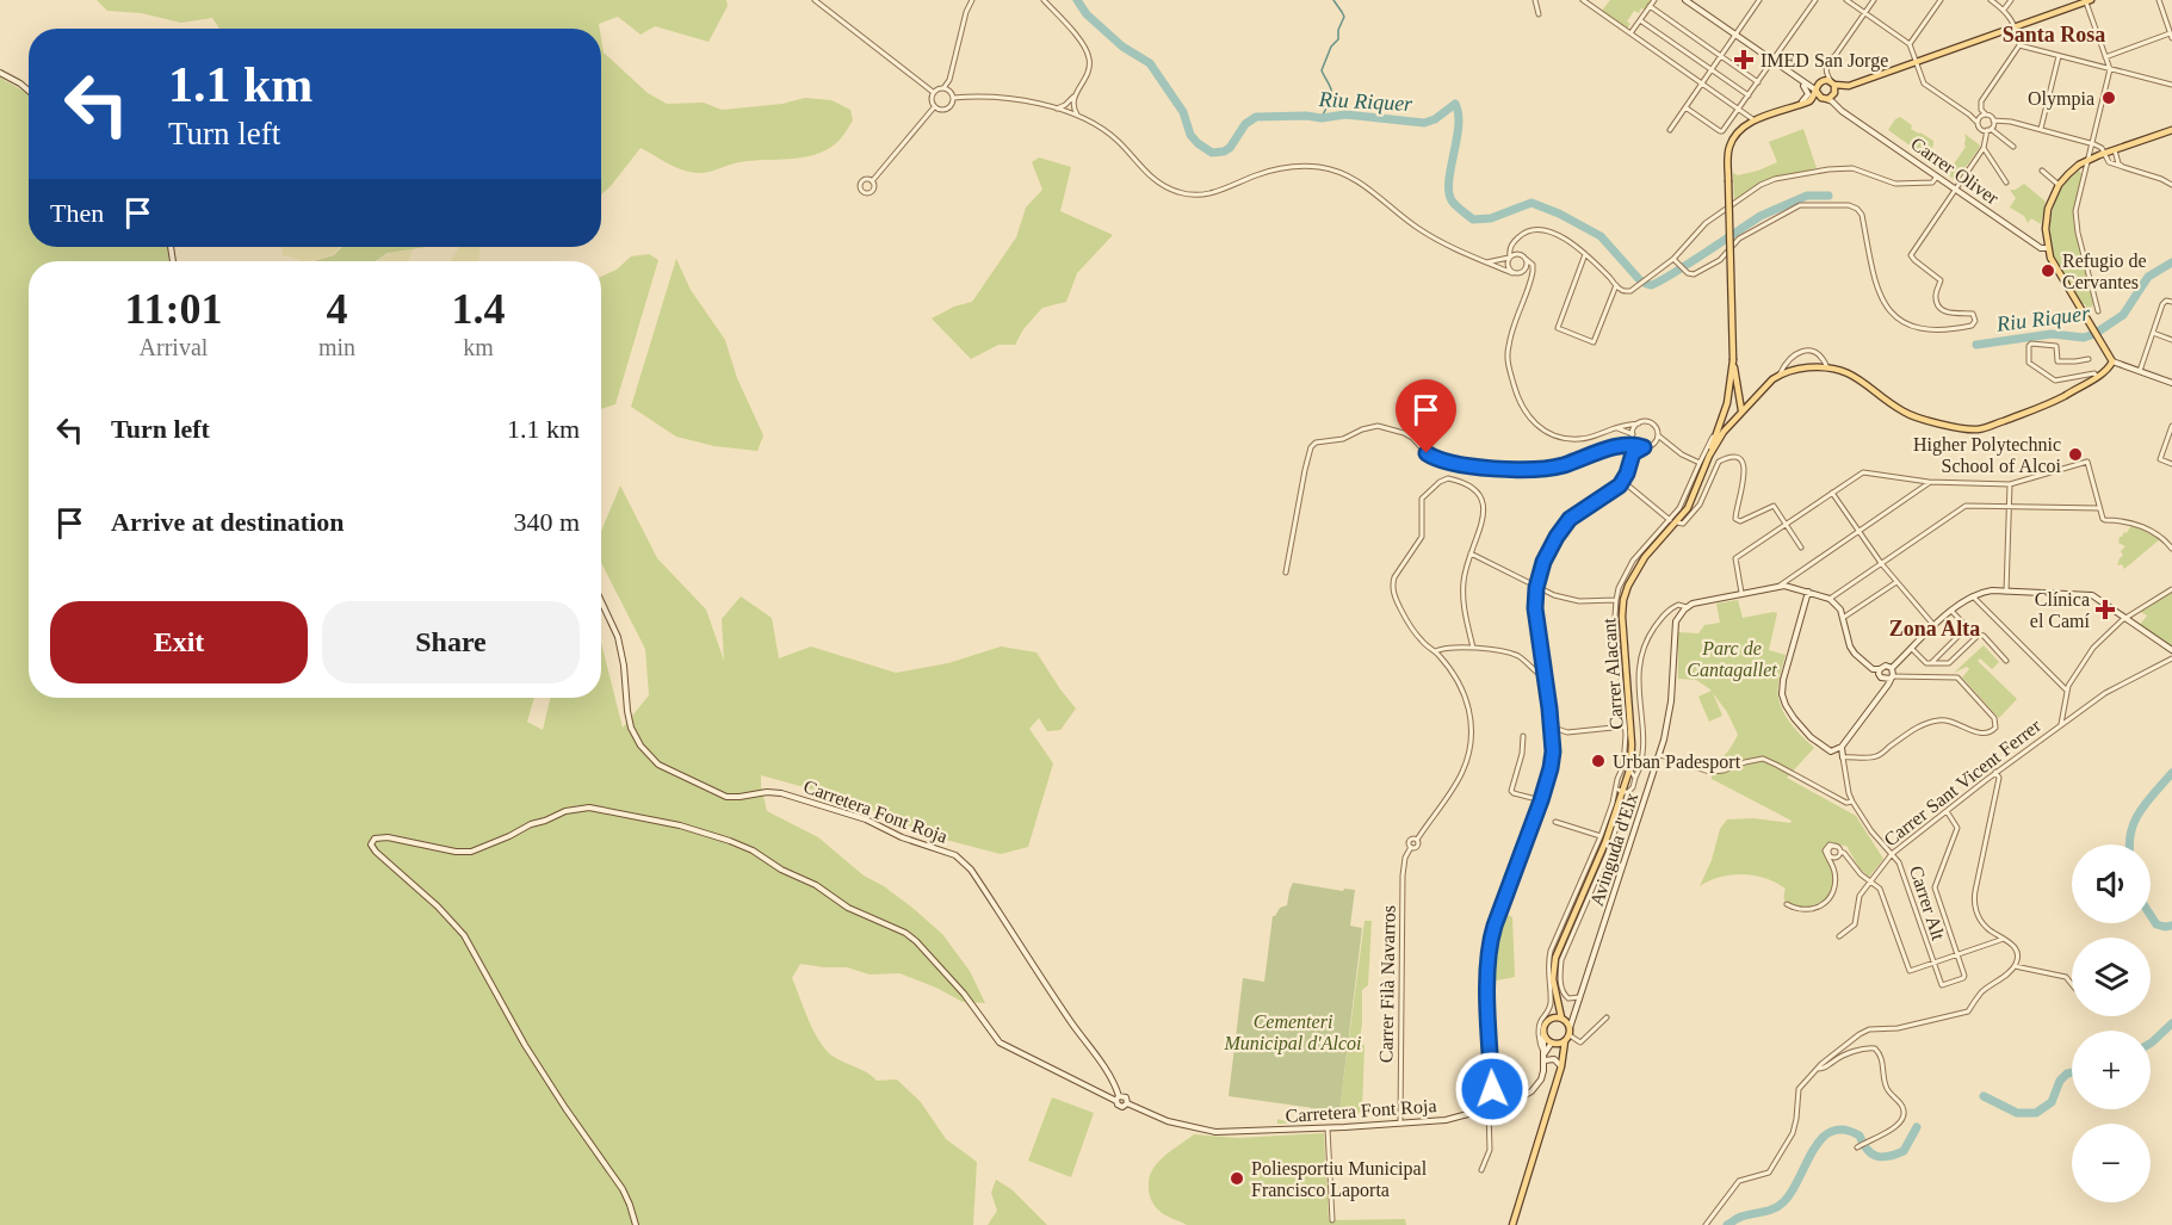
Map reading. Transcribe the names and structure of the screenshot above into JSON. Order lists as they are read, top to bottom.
{
  "streets": {
    "main road": ["Carrer Alacant"],
    "street": [
      "Carrer Oliver",
      "Carrer Sant Vicent Ferrer",
      "Carretera Font Roja",
      "Avinguda d'Elx",
      "Carrer Alt",
      "Carrer Filà Navarros"
    ]
  },
  "crossings": [
    ["Carrer Alacant", "Avinguda d'Elx"],
    ["Carrer Sant Vicent Ferrer", "Carrer Alt"],
    ["Carretera Font Roja", "Carrer Filà Navarros"]
  ],
  "districts": ["Santa Rosa", "Zona Alta"],
  "water": ["Riu Riquer"],
  "parks": ["Parc de Cantagallet", "Cementeri Municipal d'Alcoi"],
  "places": {
    "health": ["IMED San Jorge", "Clínica el Camí"],
    "other": [
      "Olympia",
      "Refugio de Cervantes",
      "Higher Polytechnic School of Alcoi",
      "Urban Padesport",
      "Poliesportiu Municipal Francisco Laporta"
    ]
  },
  "page": {
    "turn": ["1.1 km", "Turn left"],
    "then": "Then",
    "eta": [
      "11:01",
      "Arrival",
      "4",
      "min",
      "1.4",
      "km"
    ],
    "list": [
      {
        "name": "Turn left",
        "value": "1.1 km"
      },
      {
        "name": "Arrive at destination",
        "value": "340 m"
      }
    ],
    "buttons": ["Exit", "Share"],
    "map_buttons": ["+", "−"]
  }
}
